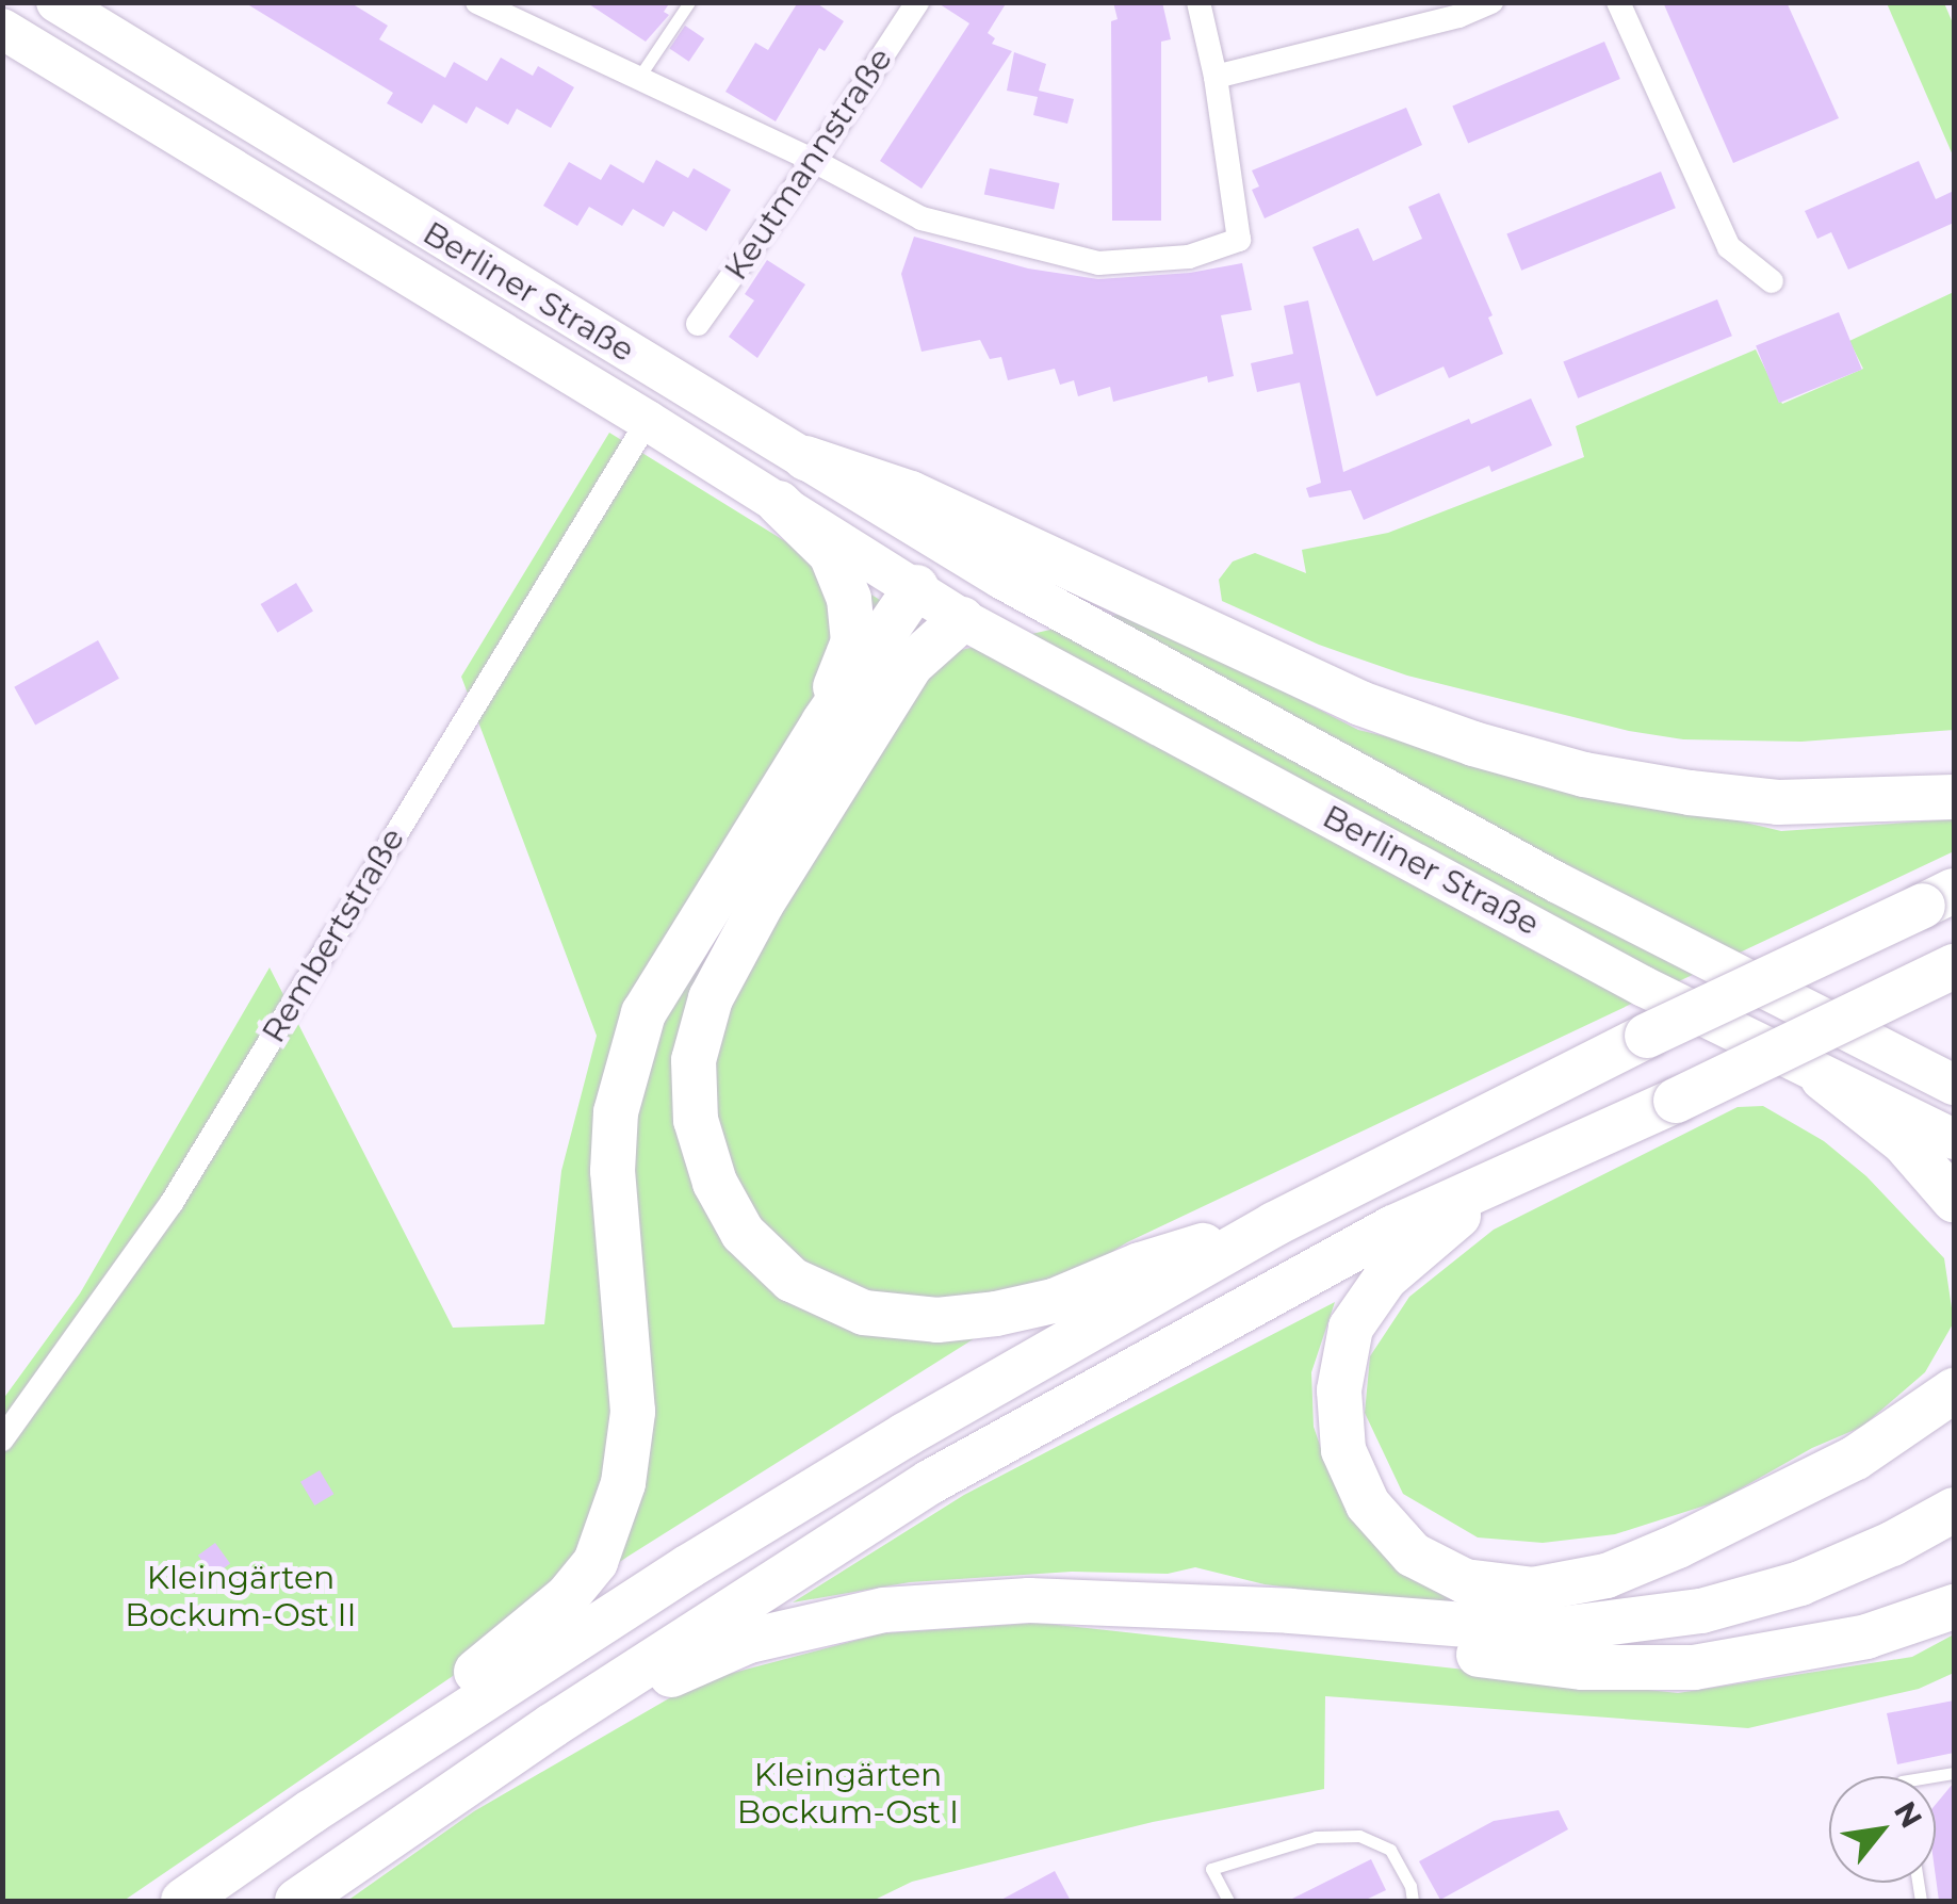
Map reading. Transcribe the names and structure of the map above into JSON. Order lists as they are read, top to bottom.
{
  "streets": {
    "main road": ["Berliner Straße"],
    "street": ["Keutmannstraße", "Rembertstraße"]
  },
  "crossings": [
    ["Berliner Straße", "Rembertstraße"]
  ],
  "parks": ["Kleingärten Bockum-Ost II", "Kleingärten Bockum-Ost I"],
  "north": "top right"
}
